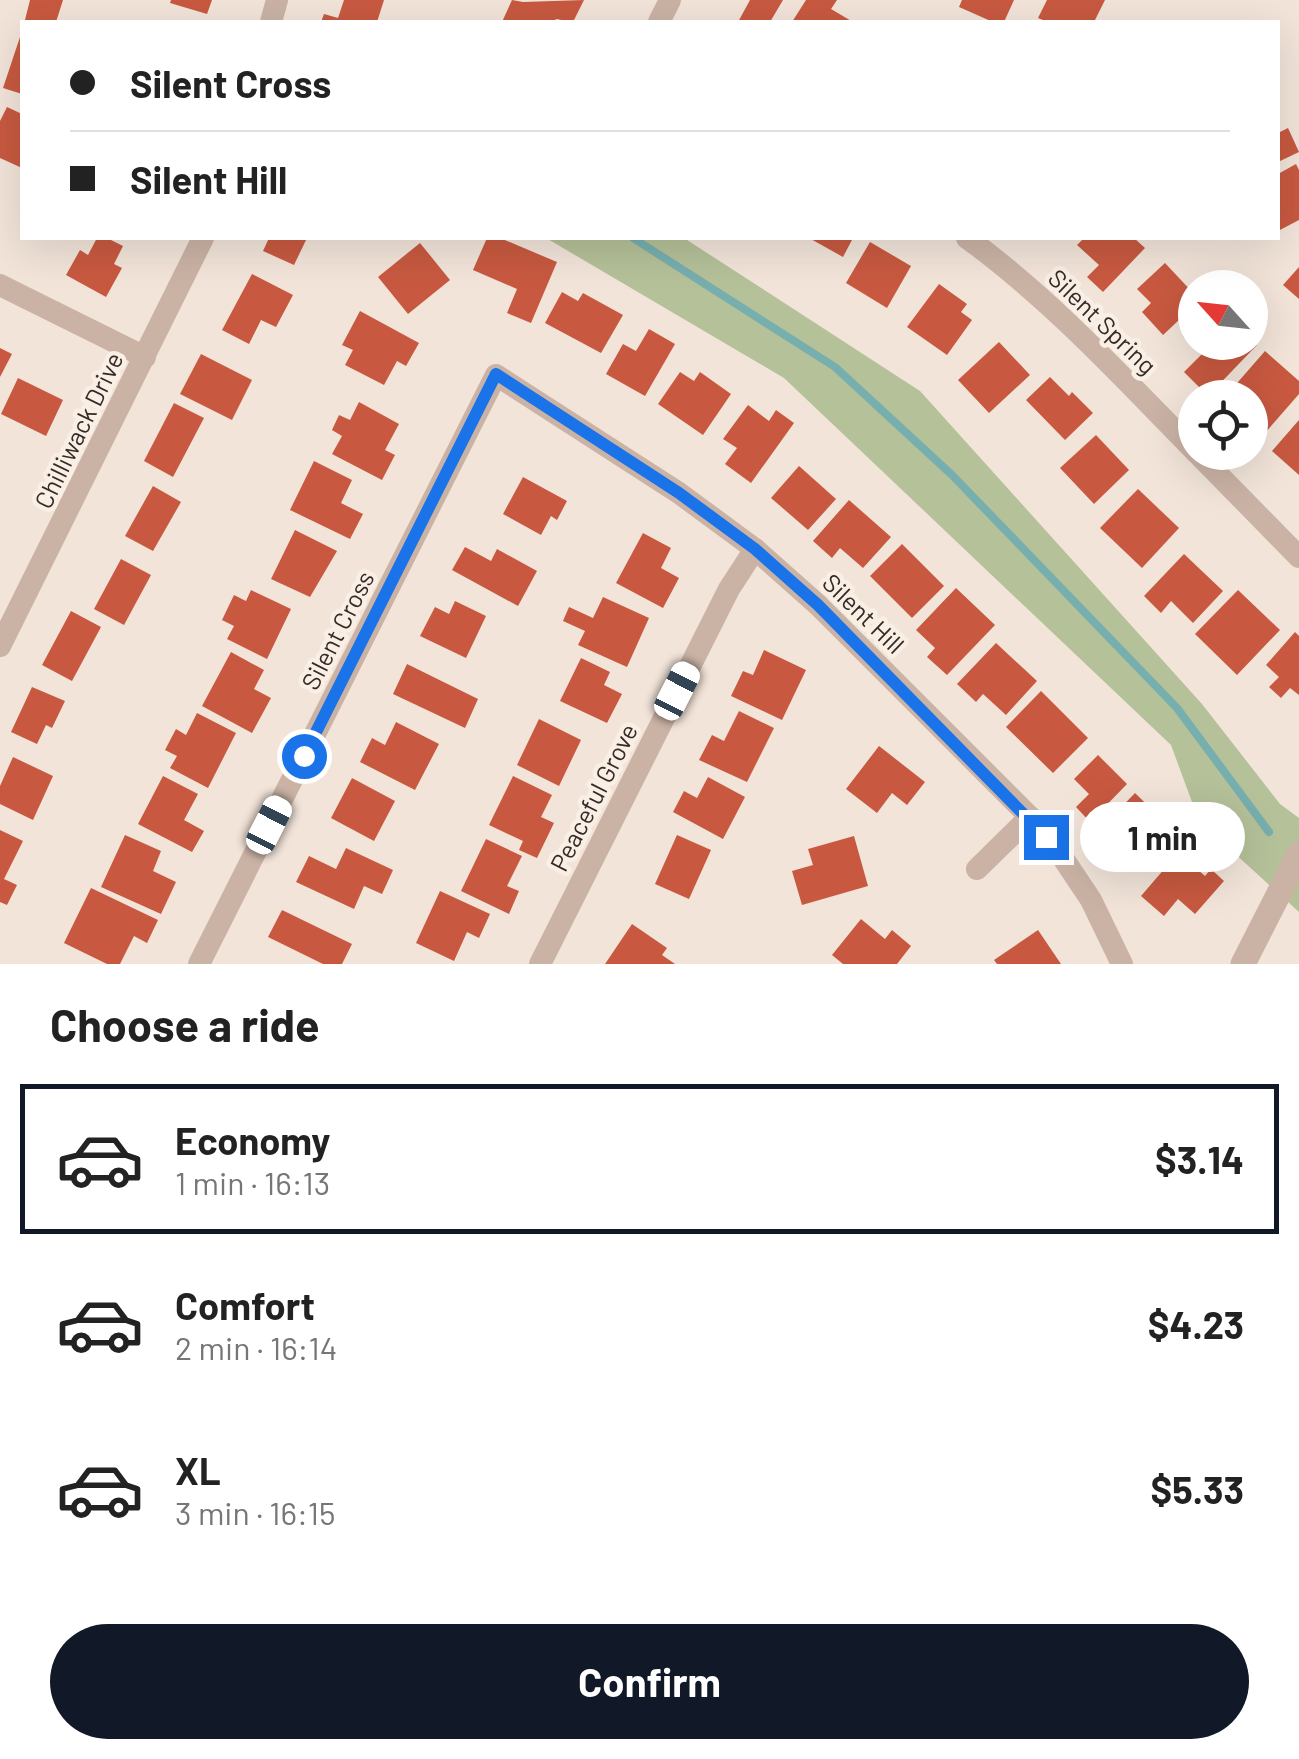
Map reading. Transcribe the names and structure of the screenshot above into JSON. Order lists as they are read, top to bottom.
{
  "streets": {
    "street": [
      "Silent Spring",
      "Chilliwack Drive",
      "Silent Hill",
      "Silent Cross",
      "Peaceful Grove"
    ]
  },
  "crossings": [
    ["Silent Hill", "Silent Cross"],
    ["Silent Hill", "Peaceful Grove"]
  ],
  "north": "top left",
  "page": {
    "banner": ["Silent Cross", "Silent Hill"],
    "bubble": "1 min",
    "heading": "Choose a ride",
    "list": [
      {
        "name": "Economy",
        "note": "1 min · 16:13",
        "value": "$3.14"
      },
      {
        "name": "Comfort",
        "note": "2 min · 16:14",
        "value": "$4.23"
      },
      {
        "name": "XL",
        "note": "3 min · 16:15",
        "value": "$5.33"
      }
    ],
    "buttons": "Confirm"
  }
}
